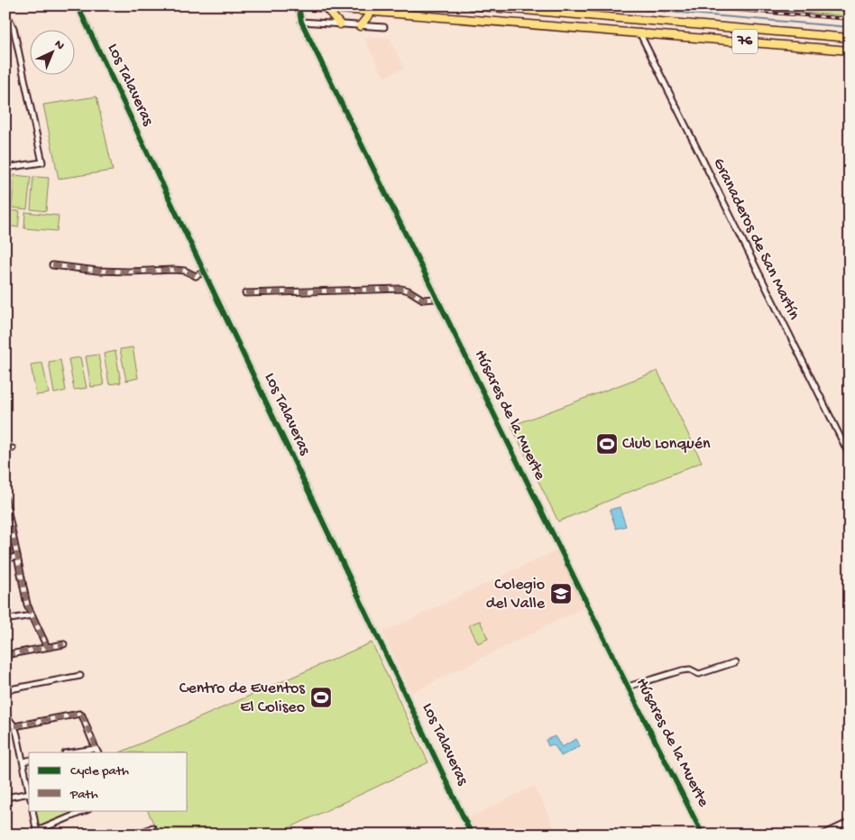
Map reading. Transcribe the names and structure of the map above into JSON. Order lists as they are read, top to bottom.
{
  "streets": {
    "main road": ["76"],
    "street": ["Los Talaveras", "Granaderos de San Martín", "Húsares de la Muerte"]
  },
  "crossings": [
    ["76", "Granaderos de San Martín"],
    ["76", "Húsares de la Muerte"]
  ],
  "places": {
    "sports": ["Club Lonquén", "Centro de Eventos El Coliseo"],
    "school or university": ["Colegio del Valle"]
  },
  "legend": ["Cycle path", "Path"],
  "north": "top right"
}
